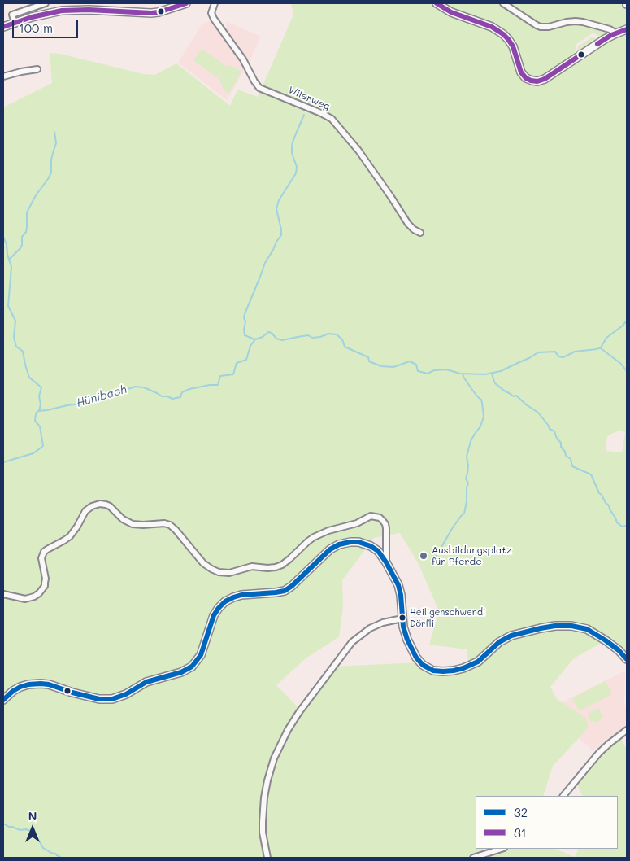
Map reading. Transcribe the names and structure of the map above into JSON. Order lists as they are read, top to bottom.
{
  "streets": {
    "street": ["Wilerweg"]
  },
  "water": ["Hünibach"],
  "places": ["Ausbildungsplatz für Pferde", "Heiligenschwendi Dörfli"],
  "lines": ["transit line 31", "transit line 32"],
  "legend": ["32", "31"],
  "scale_bar": "100 m",
  "north": "top"
}
